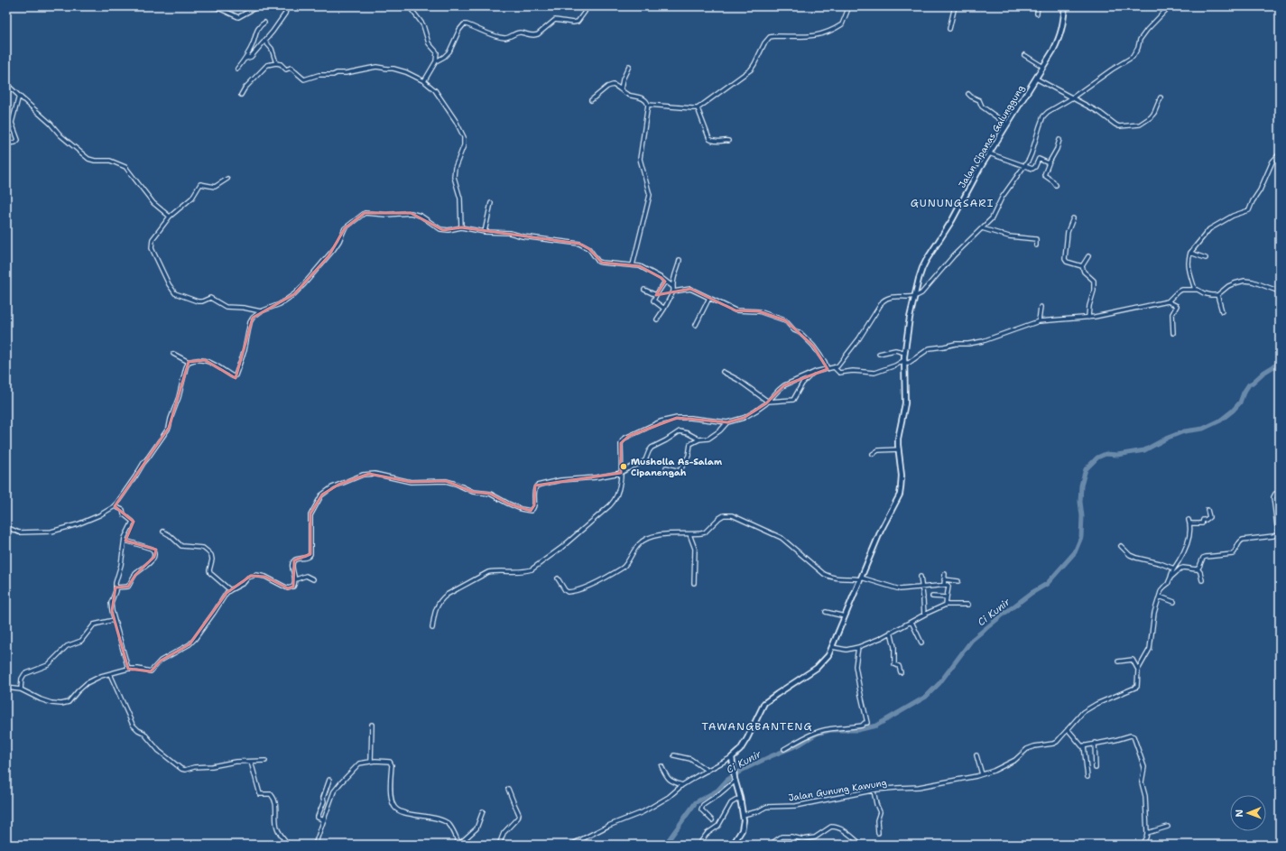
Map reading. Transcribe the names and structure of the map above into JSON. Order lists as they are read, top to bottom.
{
  "streets": {
    "street": ["Jalan Cipanas Galunggung", "Jalan Gunung Kawung"]
  },
  "districts": ["GUNUNGSARI", "TAWANGBANTENG"],
  "water": ["Ci Kunir"],
  "places": ["Musholla As-Salam Cipanengah"],
  "north": "left"
}
